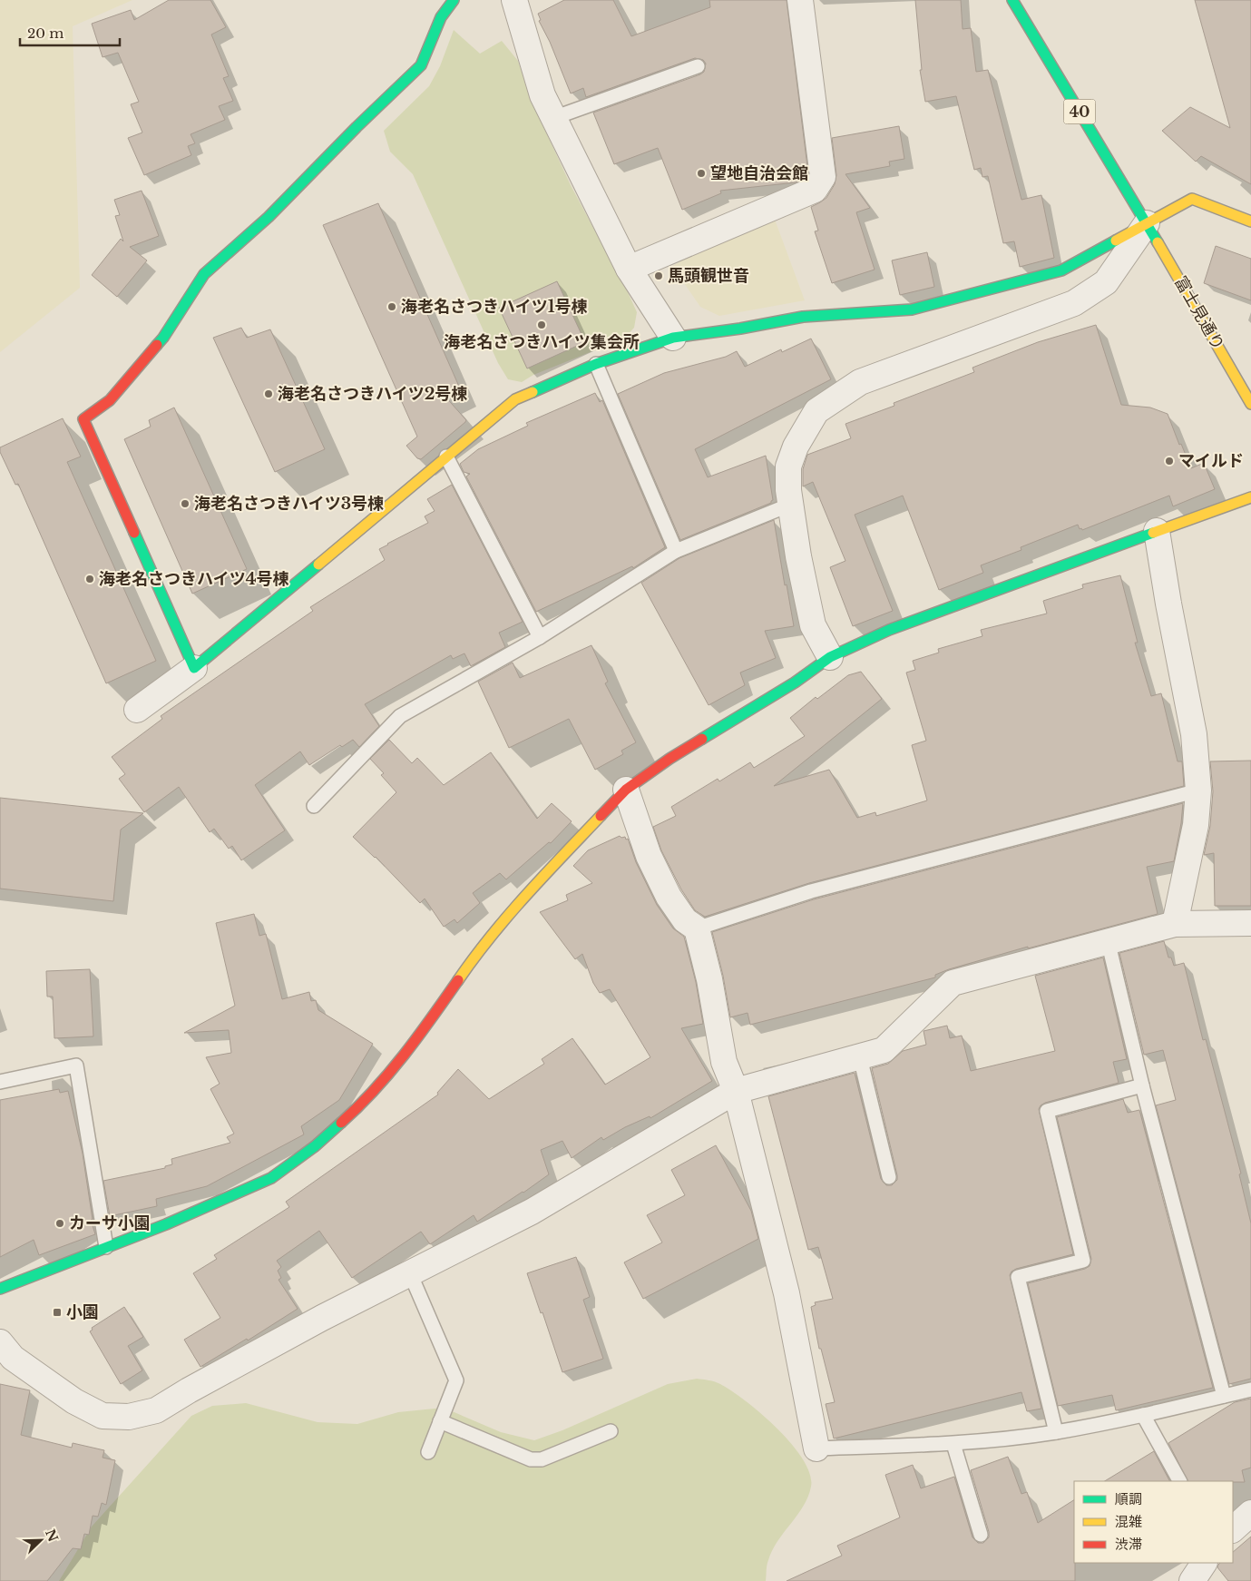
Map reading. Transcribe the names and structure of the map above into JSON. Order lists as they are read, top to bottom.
{
  "streets": {
    "street": ["40", "富士見通り"]
  },
  "crossings": [
    ["40", "富士見通り"]
  ],
  "places": {
    "other": [
      "望地自治会館",
      "馬頭観世音",
      "海老名さつきハイツ1号棟",
      "海老名さつきハイツ集会所",
      "海老名さつきハイツ2号棟",
      "マイルド",
      "海老名さつきハイツ3号棟",
      "海老名さつきハイツ4号棟",
      "カーサ小園"
    ],
    "transit": ["小園"]
  },
  "legend": ["順調", "混雑", "渋滞"],
  "scale_bar": "20 m",
  "north": "top right"
}
